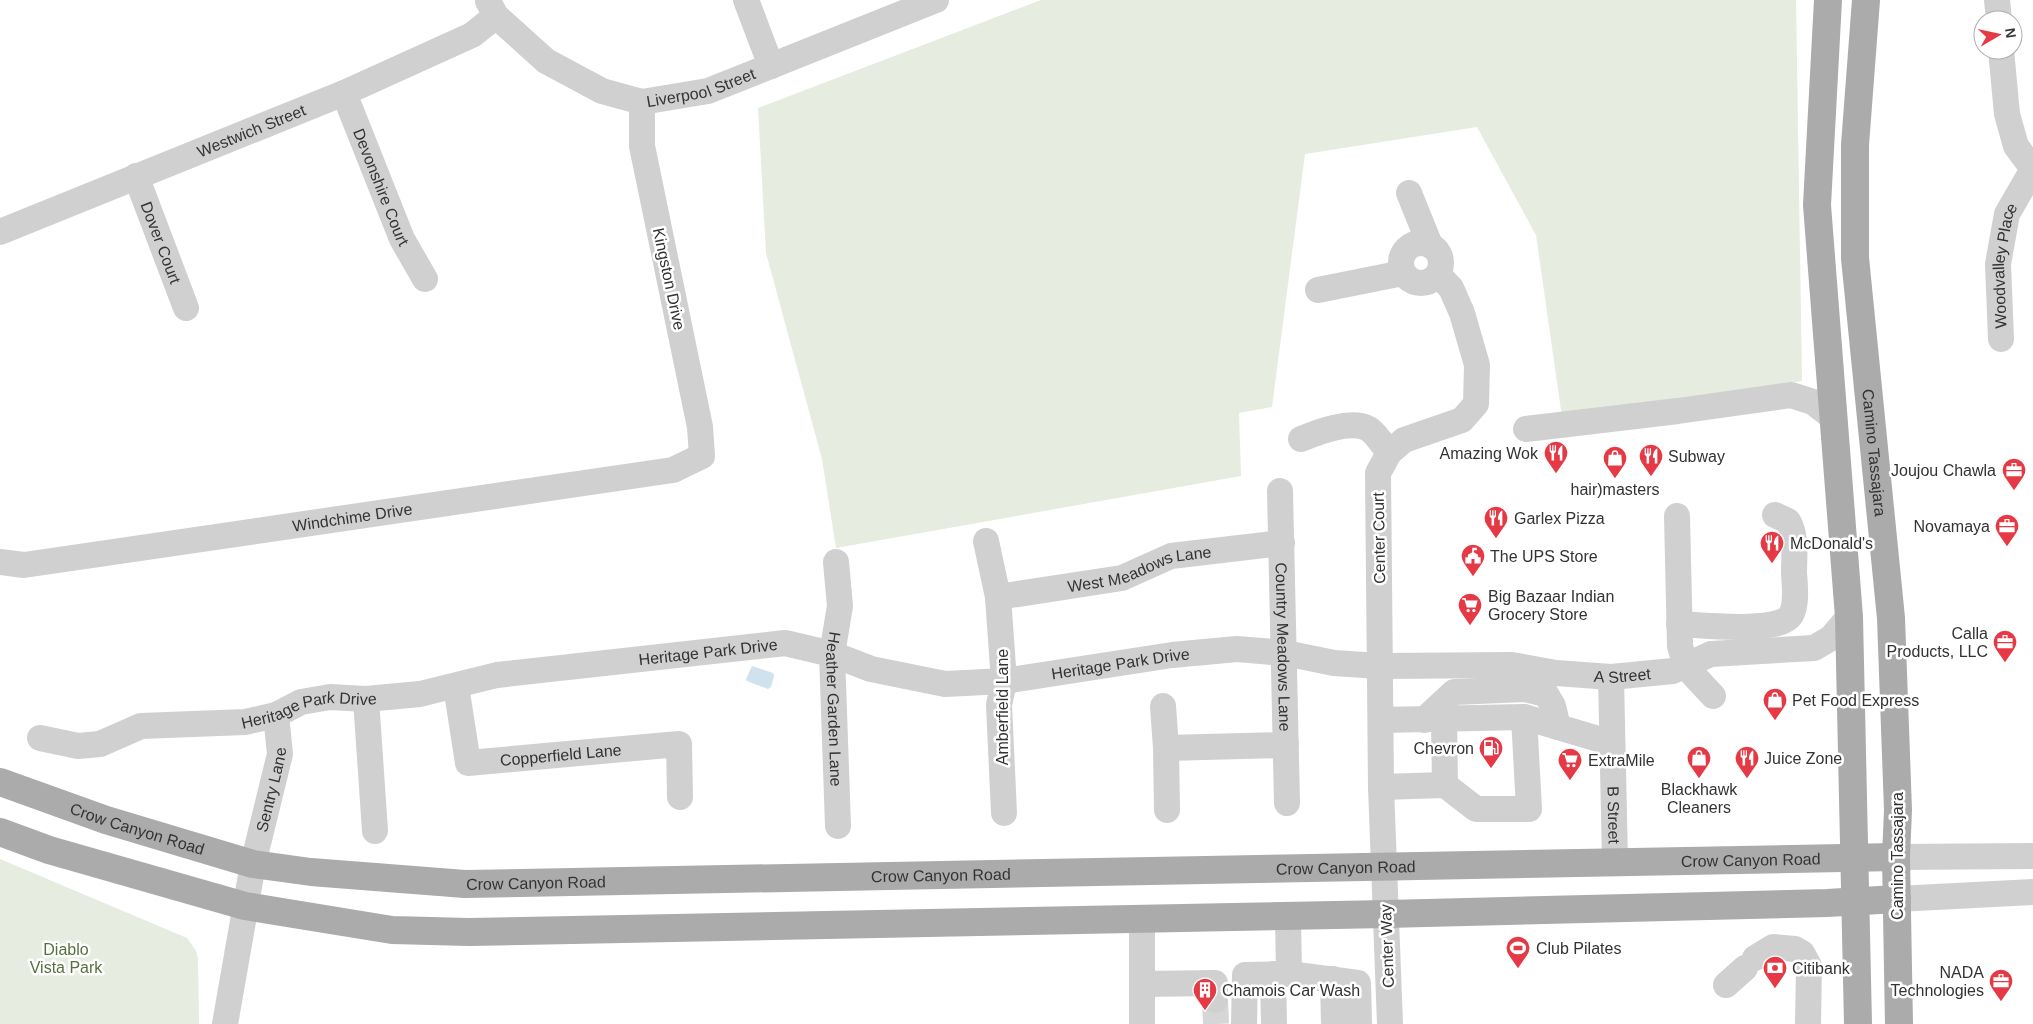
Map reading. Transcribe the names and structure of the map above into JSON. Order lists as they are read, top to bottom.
{
  "streets": {
    "main road": ["Camino Tassajara", "Crow Canyon Road"],
    "street": [
      "Liverpool Street",
      "Westwich Street",
      "Devonshire Court",
      "Dover Court",
      "Woodvalley Place",
      "Kingston Drive",
      "Windchime Drive",
      "Center Court",
      "West Meadows Lane",
      "Country Meadows Lane",
      "Heritage Park Drive",
      "A Street",
      "Amberfield Lane",
      "Heather Garden Lane",
      "Copperfield Lane",
      "Sentry Lane",
      "B Street",
      "Center Way"
    ]
  },
  "crossings": [
    ["Liverpool Street", "Westwich Street"],
    ["Liverpool Street", "Kingston Drive"],
    ["Westwich Street", "Devonshire Court"],
    ["Westwich Street", "Dover Court"],
    ["Kingston Drive", "Windchime Drive"],
    ["Camino Tassajara", "Crow Canyon Road"],
    ["Center Court", "Heritage Park Drive"],
    ["Center Court", "A Street"],
    ["Center Court", "Crow Canyon Road"],
    ["Center Court", "Center Way"],
    ["West Meadows Lane", "Country Meadows Lane"],
    ["West Meadows Lane", "Amberfield Lane"],
    ["Country Meadows Lane", "Heritage Park Drive"],
    ["Heritage Park Drive", "A Street"],
    ["Heritage Park Drive", "Amberfield Lane"],
    ["Heritage Park Drive", "Heather Garden Lane"],
    ["Heritage Park Drive", "Copperfield Lane"],
    ["Heritage Park Drive", "Sentry Lane"],
    ["A Street", "B Street"],
    ["Sentry Lane", "Crow Canyon Road"],
    ["B Street", "Crow Canyon Road"],
    ["Crow Canyon Road", "Center Way"]
  ],
  "parks": ["Diablo Vista Park"],
  "places": {
    "restaurant": [
      "Amazing Wok",
      "Subway",
      "Garlex Pizza",
      "McDonald's",
      "Juice Zone"
    ],
    "shop": ["hair)masters", "Pet Food Express", "Blackhawk Cleaners"],
    "office": [
      "Joujou Chawla",
      "Novamaya",
      "Calla Products, LLC",
      "NADA Technologies"
    ],
    "public building": ["The UPS Store"],
    "supermarket": ["Big Bazaar Indian Grocery Store", "ExtraMile"],
    "fuel station": ["Chevron"],
    "sports": ["Club Pilates"],
    "bank": ["Citibank"],
    "building": ["Chamois Car Wash"]
  },
  "north": "right"
}
